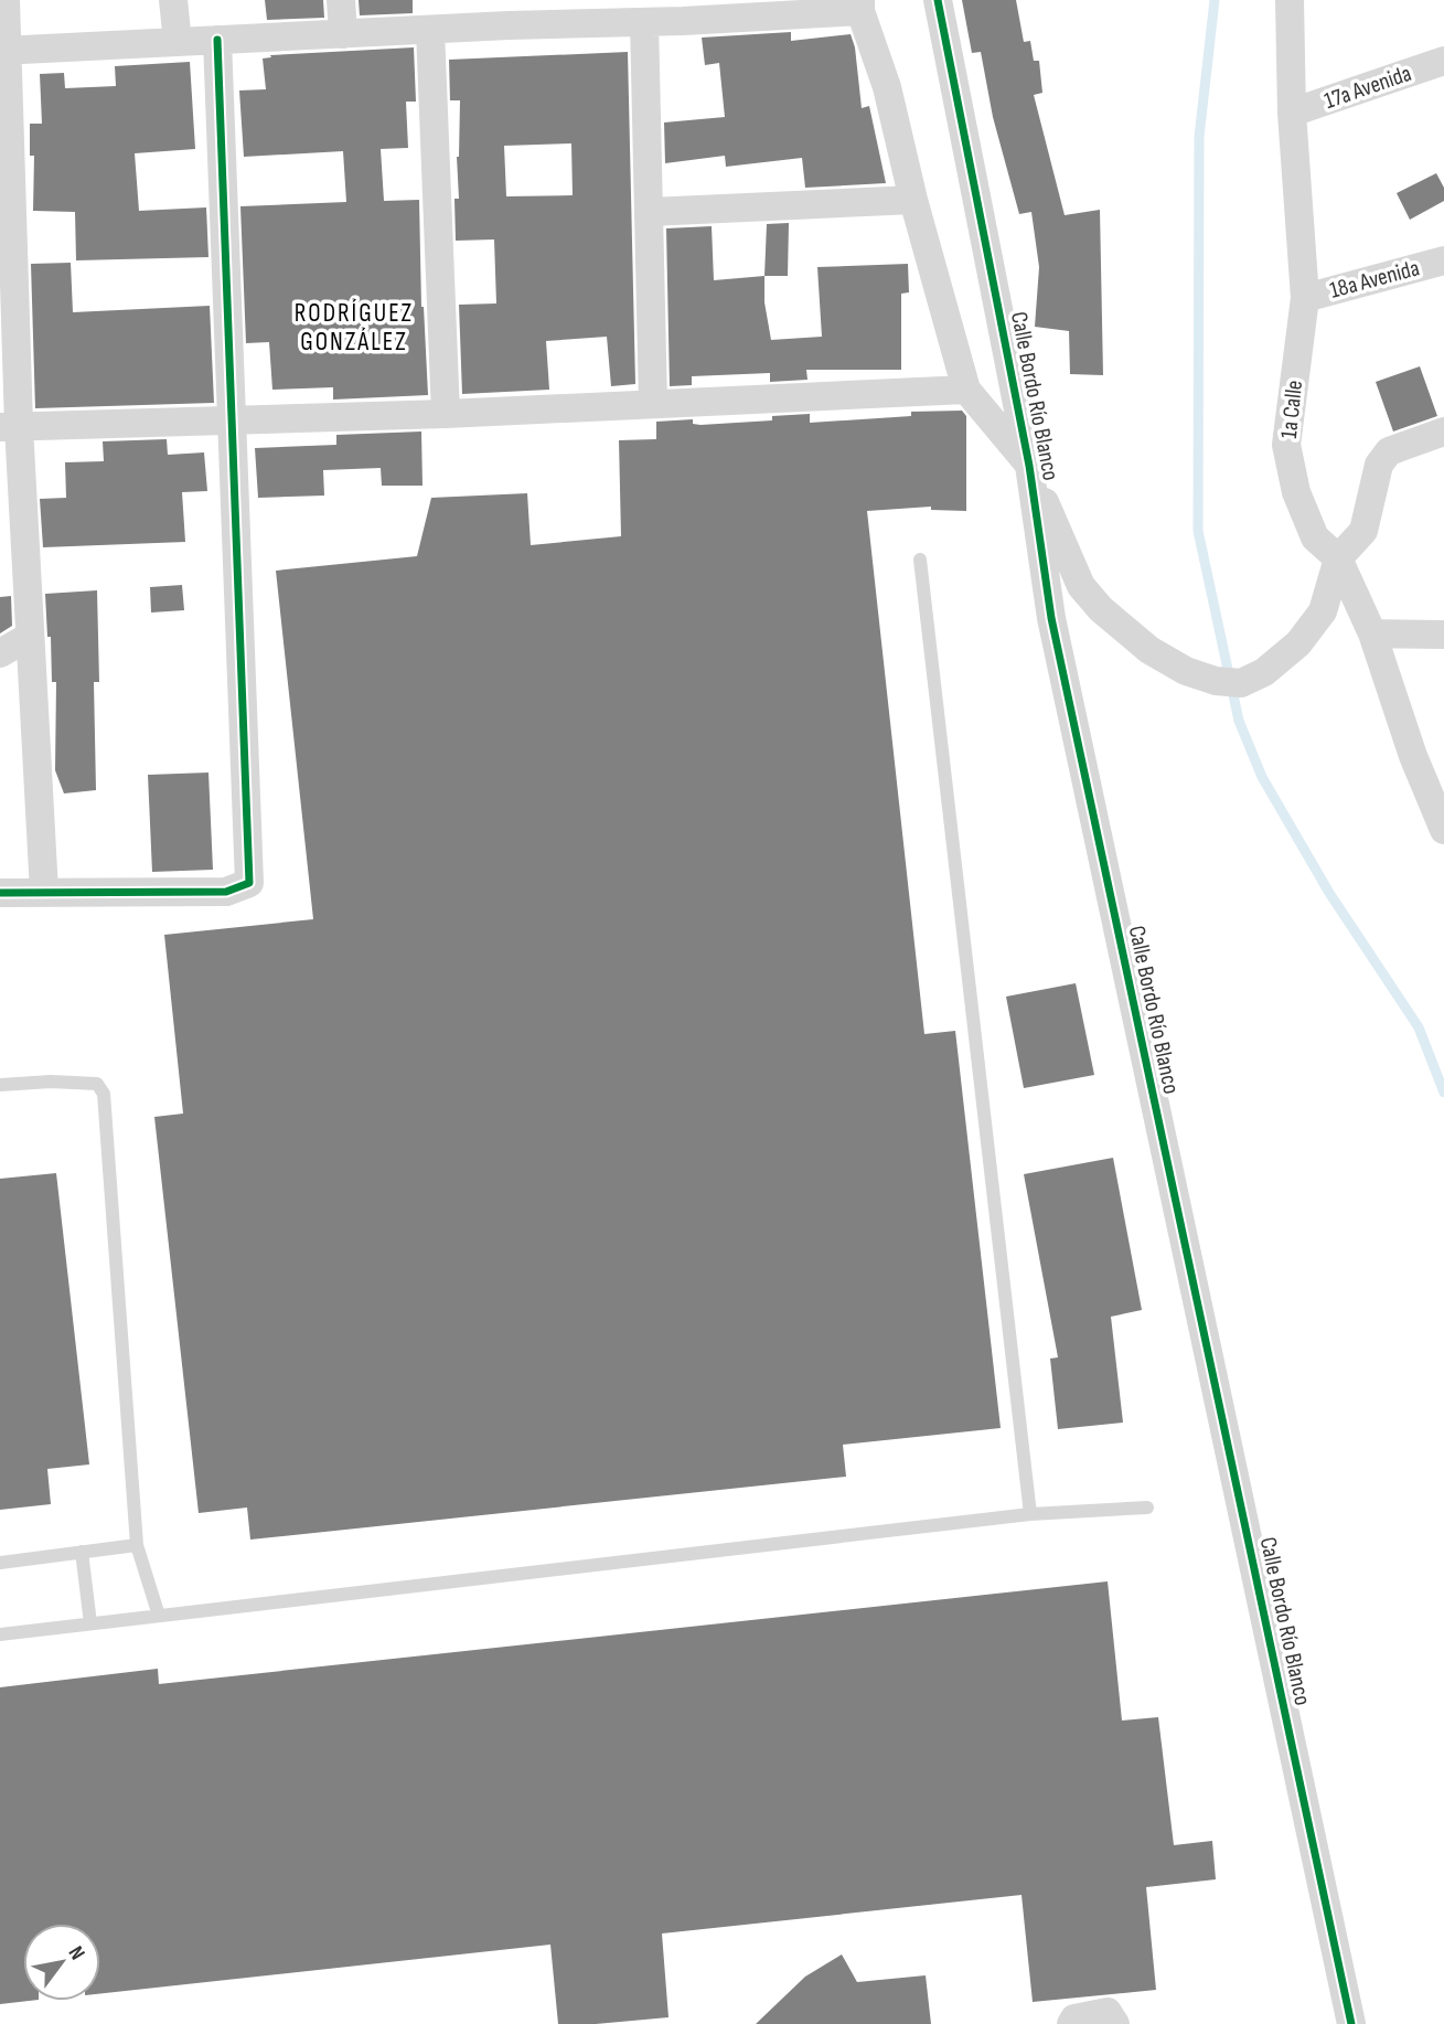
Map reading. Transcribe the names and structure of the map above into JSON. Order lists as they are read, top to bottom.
{
  "streets": {
    "street": [
      "17a Avenida",
      "18a Avenida",
      "Calle Bordo Río Blanco",
      "1a Calle"
    ]
  },
  "crossings": [
    ["17a Avenida", "1a Calle"],
    ["18a Avenida", "1a Calle"]
  ],
  "districts": ["RODRÍGUEZ GONZÁLEZ"],
  "north": "top right"
}
